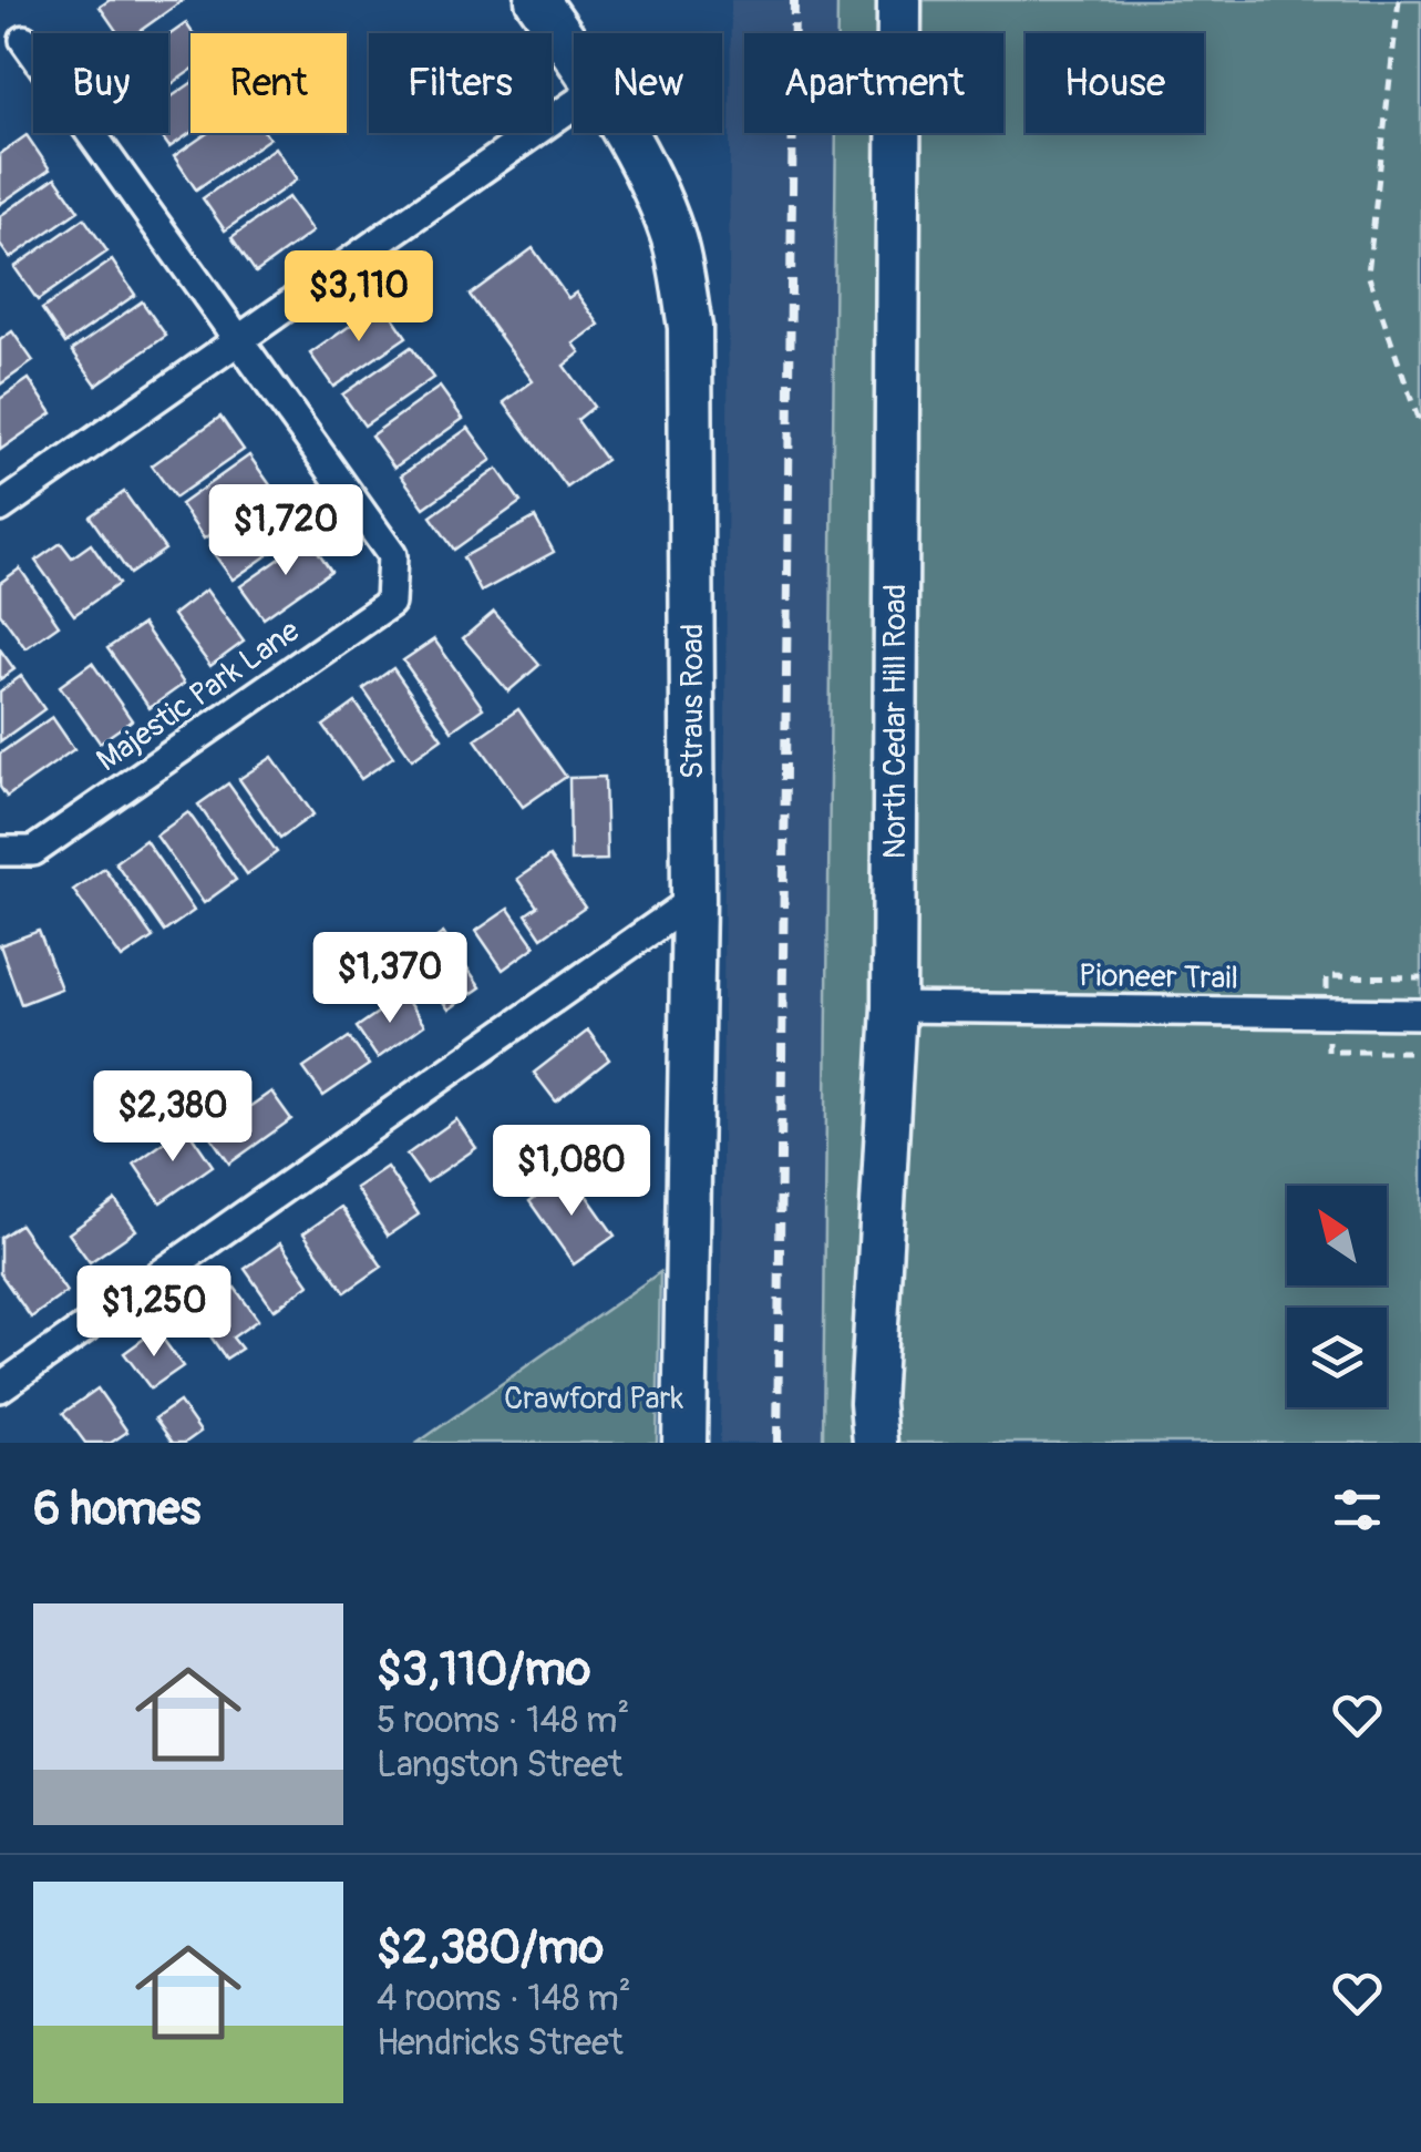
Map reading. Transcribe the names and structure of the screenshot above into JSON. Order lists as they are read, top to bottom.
{
  "streets": {
    "street": [
      "Majestic Park Lane",
      "Straus Road",
      "North Cedar Hill Road",
      "Pioneer Trail"
    ]
  },
  "crossings": [
    ["North Cedar Hill Road", "Pioneer Trail"]
  ],
  "parks": ["Crawford Park"],
  "north": "top left",
  "page": {
    "chip": [
      "Buy",
      "Rent",
      "Filters",
      "New",
      "Apartment",
      "House"
    ],
    "price": [
      "$3,110",
      "$1,720",
      "$1,370",
      "$2,380",
      "$1,080",
      "$1,250"
    ],
    "heading": "6 homes",
    "list": [
      {
        "name": "$3,110/mo",
        "note": "5 rooms · 148 m² · Langston Street"
      },
      {
        "name": "$2,380/mo",
        "note": "4 rooms · 148 m² · Hendricks Street"
      }
    ]
  }
}
